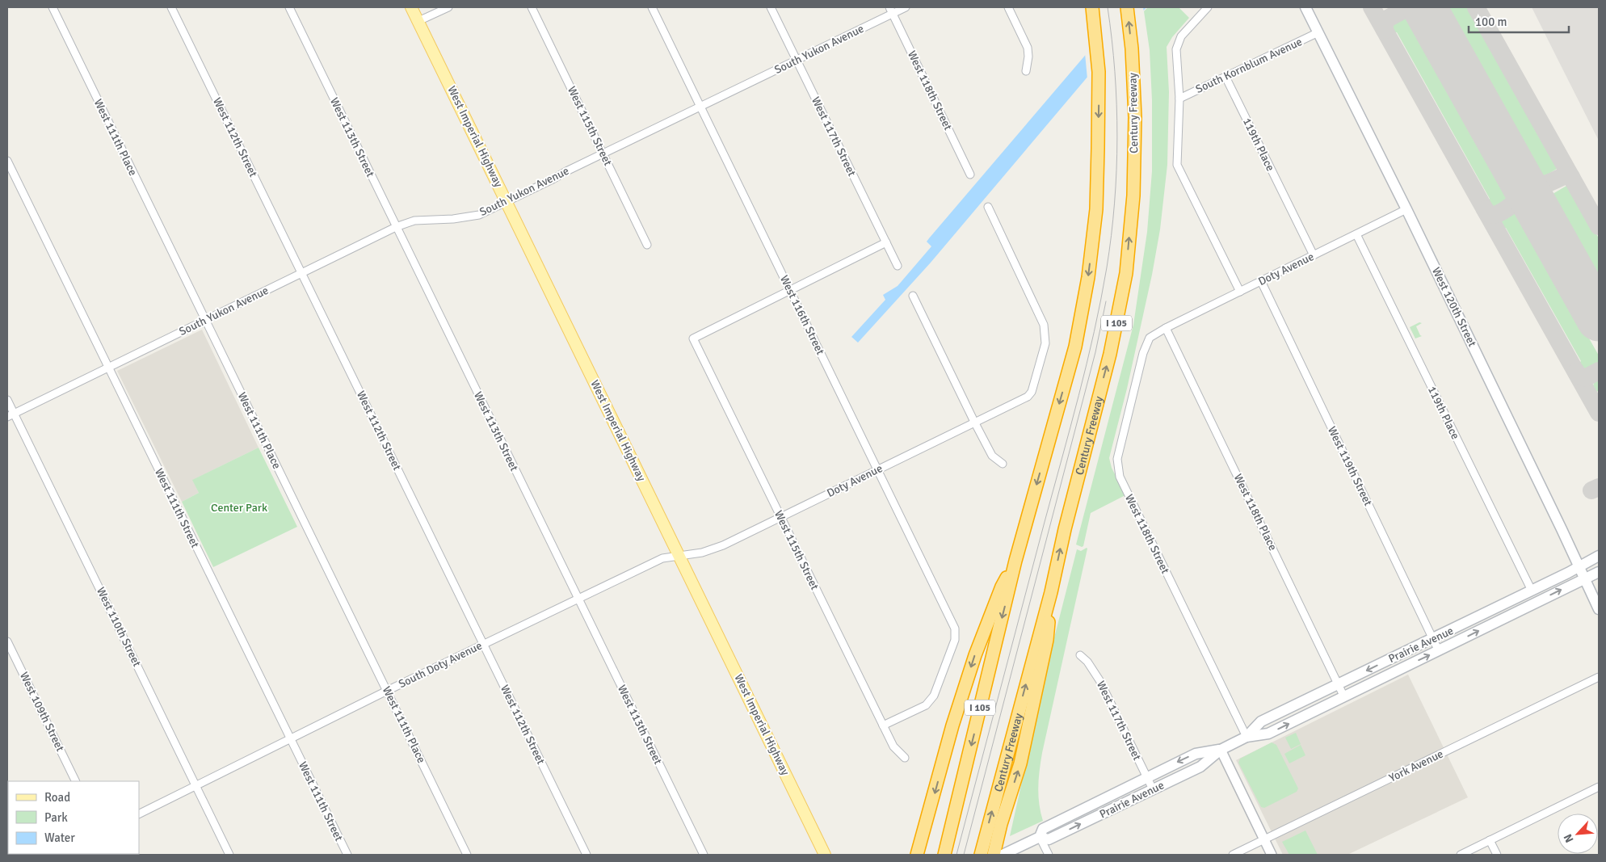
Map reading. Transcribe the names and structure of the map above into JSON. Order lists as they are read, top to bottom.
{
  "streets": {
    "highway": ["Century Freeway", "I 105"],
    "main road": ["West Imperial Highway", "West 120th Street", "Prairie Avenue"],
    "street": [
      "South Yukon Avenue",
      "South Kornblum Avenue",
      "West 118th Street",
      "West 115th Street",
      "West 117th Street",
      "West 111th Place",
      "West 112th Street",
      "West 113th Street",
      "119th Place",
      "Doty Avenue",
      "West 116th Street",
      "West 119th Street",
      "West 111th Street",
      "West 118th Place",
      "West 110th Street",
      "South Doty Avenue",
      "West 109th Street",
      "York Avenue"
    ]
  },
  "crossings": [
    ["South Yukon Avenue", "West 118th Street"],
    ["South Yukon Avenue", "West 115th Street"],
    ["South Yukon Avenue", "West Imperial Highway"],
    ["South Yukon Avenue", "West 117th Street"],
    ["South Yukon Avenue", "West 111th Place"],
    ["South Yukon Avenue", "West 112th Street"],
    ["South Yukon Avenue", "West 113th Street"],
    ["South Yukon Avenue", "West 116th Street"],
    ["South Yukon Avenue", "West 111th Street"],
    ["South Yukon Avenue", "West 110th Street"],
    ["South Kornblum Avenue", "119th Place"],
    ["South Kornblum Avenue", "West 120th Street"],
    ["West 118th Street", "Doty Avenue"],
    ["West 118th Street", "West 118th Place"],
    ["West 118th Street", "Prairie Avenue"],
    ["West 115th Street", "Doty Avenue"],
    ["West 115th Street", "West 116th Street"],
    ["West Imperial Highway", "Doty Avenue"],
    ["West Imperial Highway", "South Doty Avenue"],
    ["West 117th Street", "Prairie Avenue"],
    ["West 111th Place", "South Doty Avenue"],
    ["West 112th Street", "South Doty Avenue"],
    ["West 113th Street", "South Doty Avenue"],
    ["119th Place", "Doty Avenue"],
    ["119th Place", "Prairie Avenue"],
    ["Doty Avenue", "West 120th Street"],
    ["Doty Avenue", "West 116th Street"],
    ["Doty Avenue", "West 119th Street"],
    ["Doty Avenue", "West 118th Place"],
    ["Doty Avenue", "South Doty Avenue"],
    ["West 120th Street", "Prairie Avenue"],
    ["West 119th Street", "Prairie Avenue"],
    ["West 111th Street", "South Doty Avenue"],
    ["West 118th Place", "Prairie Avenue"],
    ["West 110th Street", "South Doty Avenue"]
  ],
  "parks": ["Center Park"],
  "legend": ["Road", "Park", "Water"],
  "scale_bar": "100 m",
  "north": "bottom left"
}
